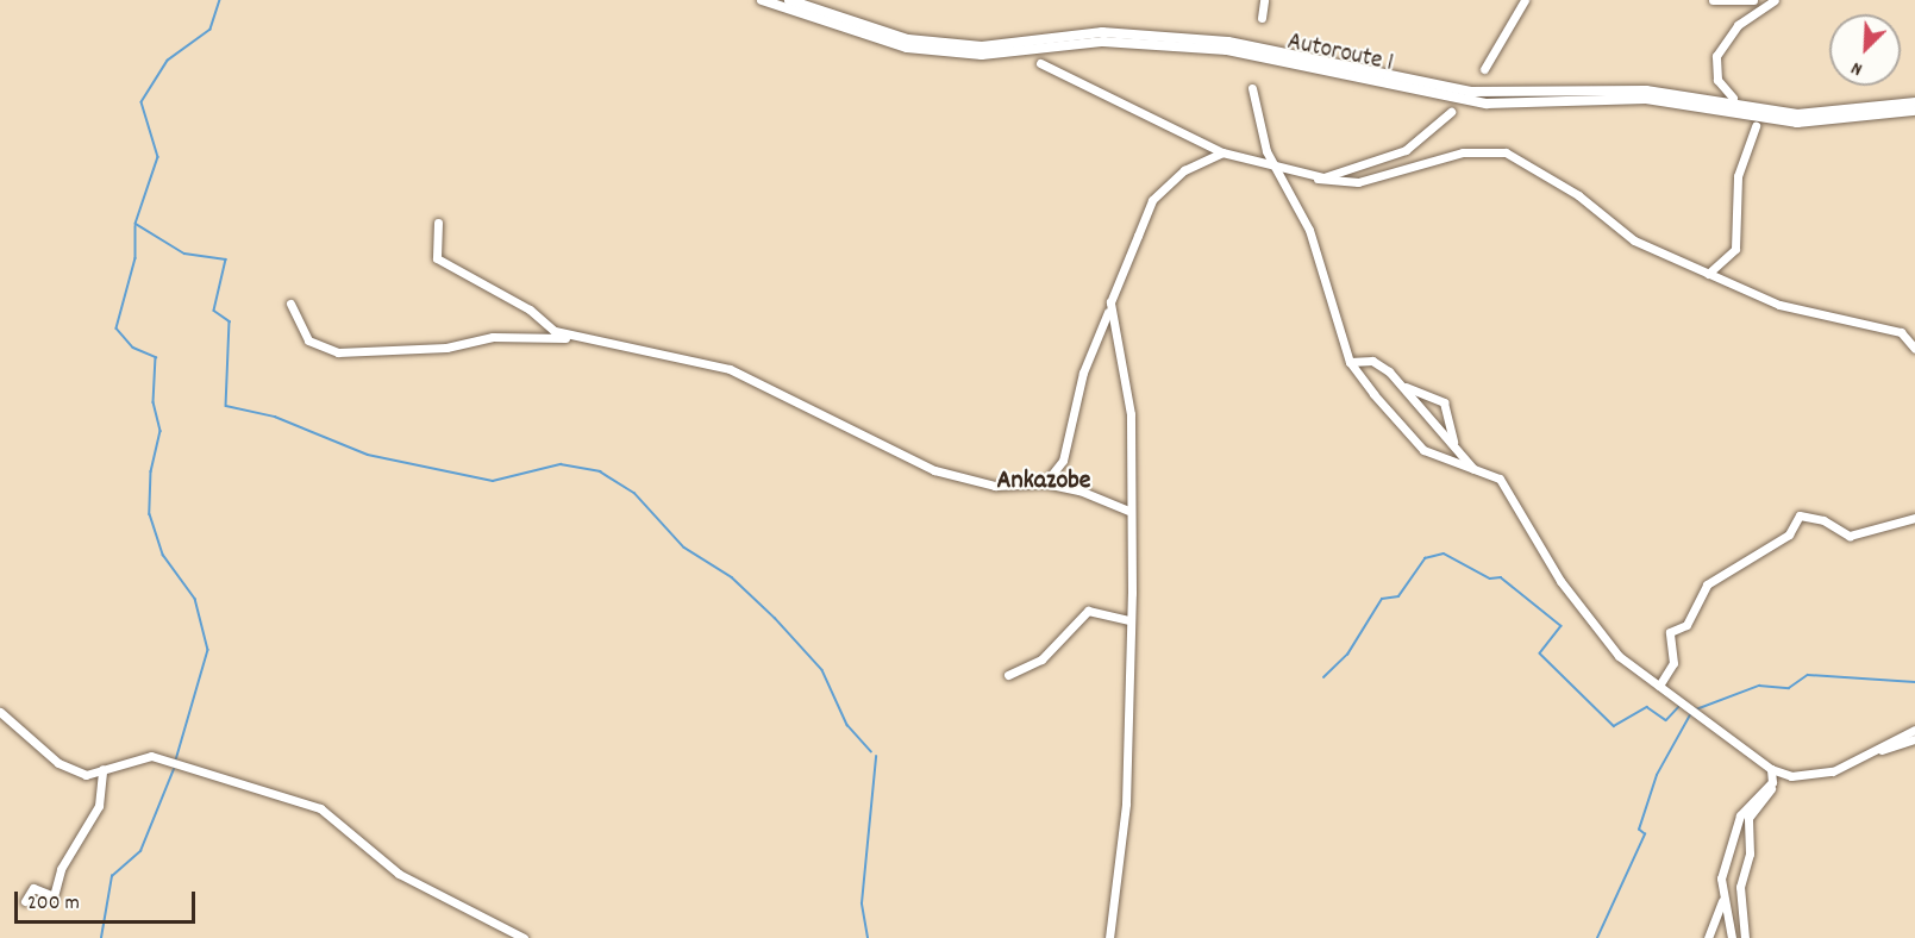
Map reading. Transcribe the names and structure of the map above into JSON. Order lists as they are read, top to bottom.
{
  "streets": {
    "main road": ["Autoroute 1"]
  },
  "districts": ["Ankazobe"],
  "scale_bar": "200 m",
  "north": "bottom left"
}
